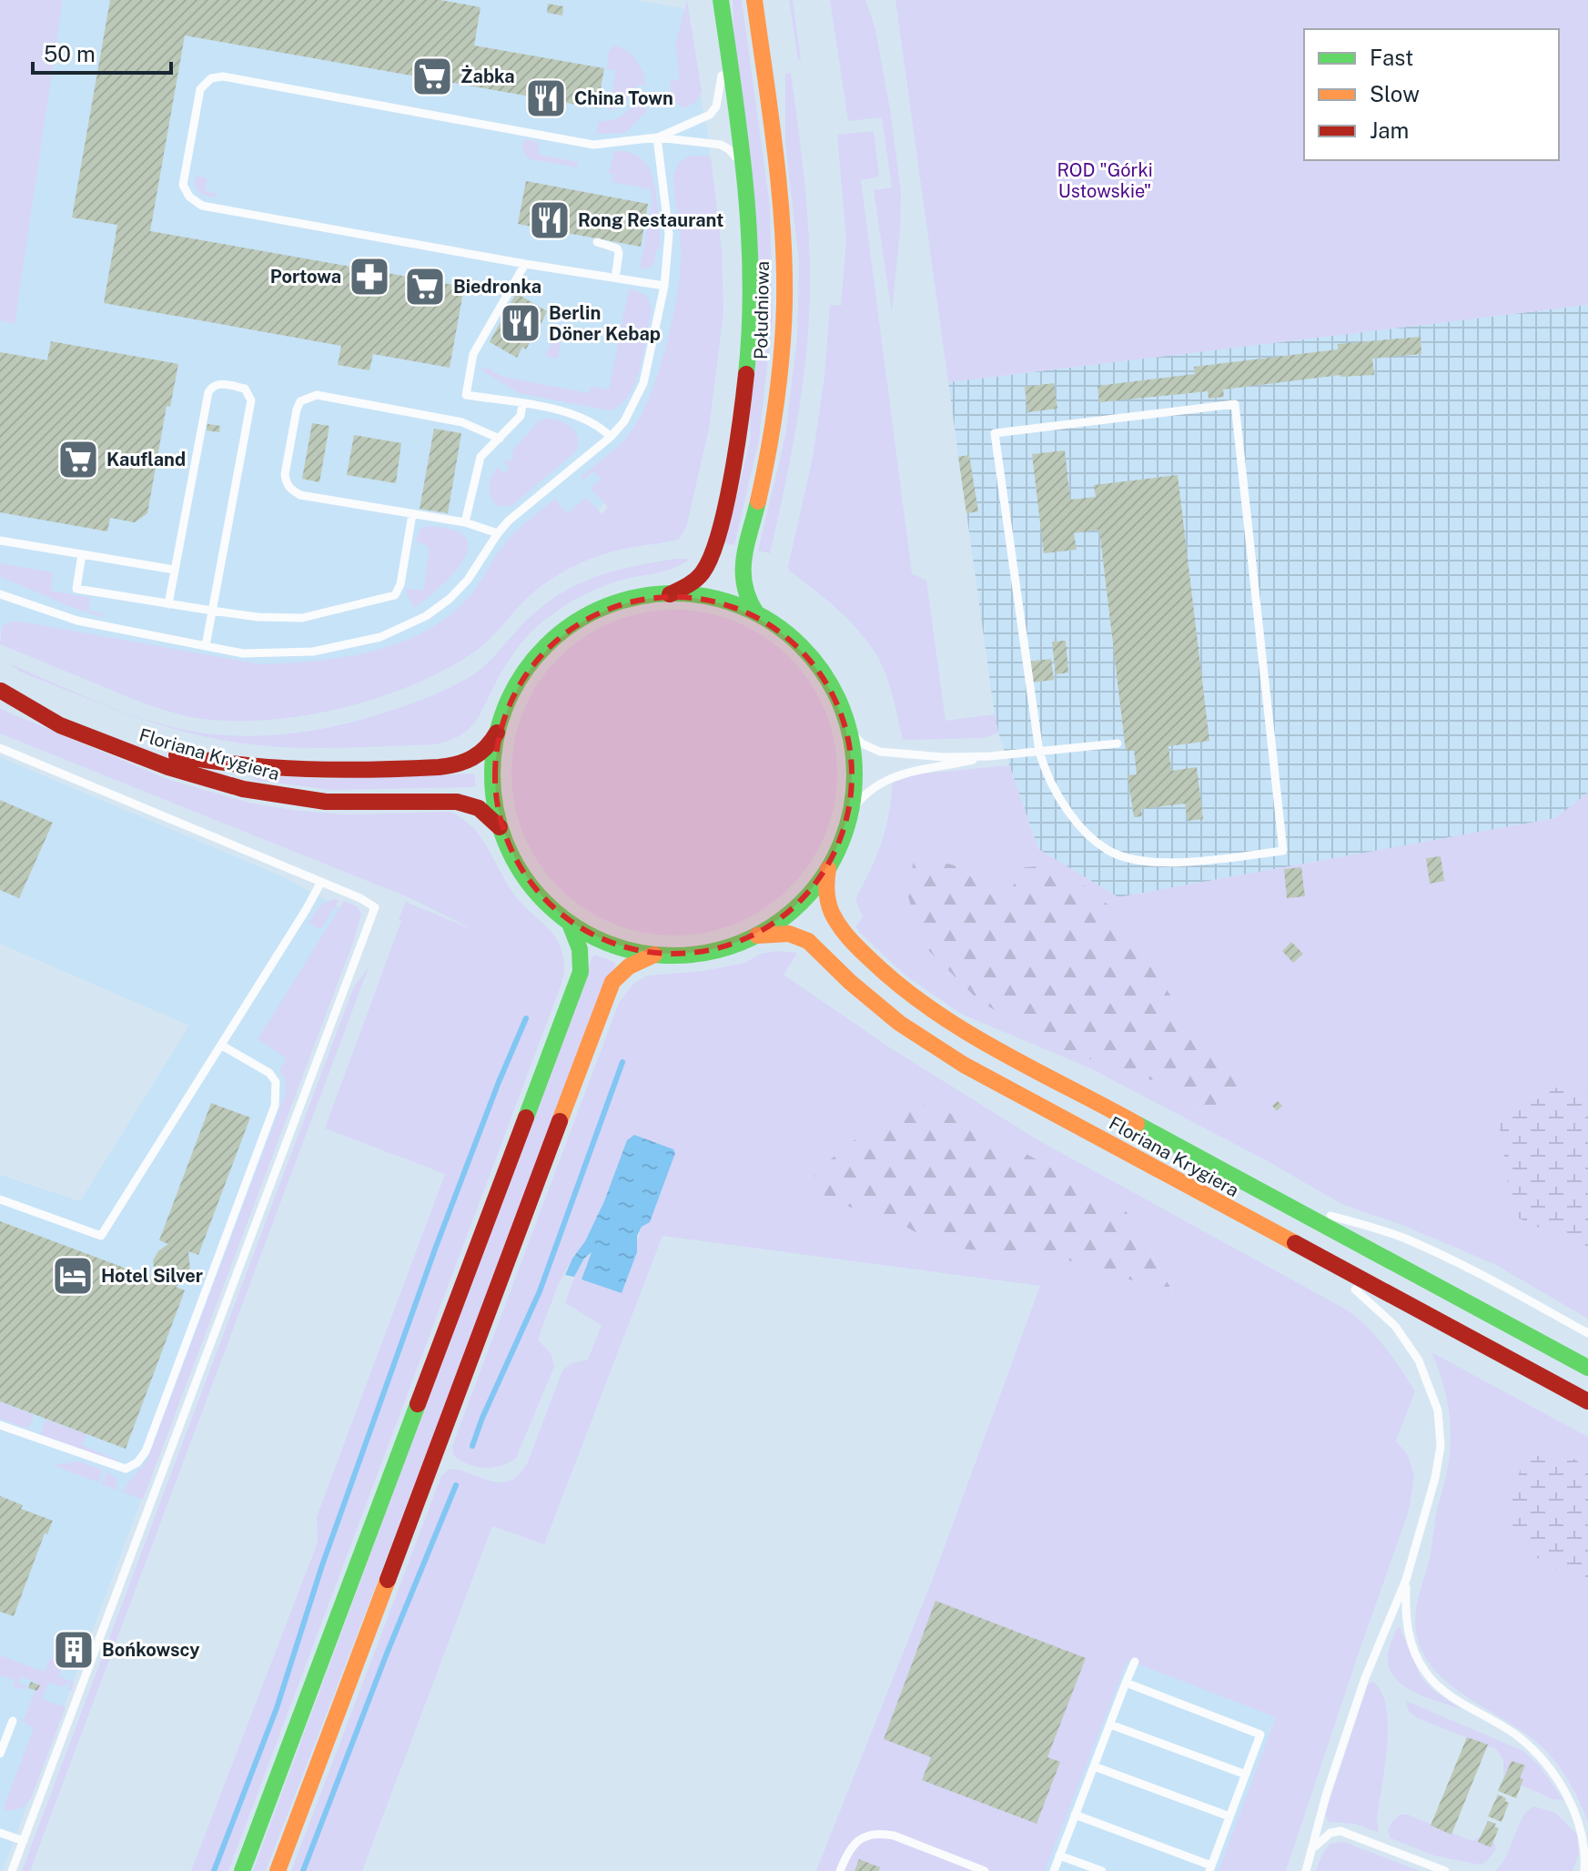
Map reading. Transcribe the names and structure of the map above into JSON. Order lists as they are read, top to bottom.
{
  "streets": {
    "main road": ["Południowa", "Floriana Krygiera"]
  },
  "parks": ["ROD \"Górki Ustowskie\""],
  "places": {
    "supermarket": ["Żabka", "Biedronka", "Kaufland"],
    "restaurant": ["China Town", "Rong Restaurant", "Berlin Döner Kebap"],
    "pharmacy": ["Portowa"],
    "hotel": ["Hotel Silver"],
    "building": ["Bońkowscy"]
  },
  "legend": ["Fast", "Slow", "Jam"],
  "scale_bar": "50 m"
}
